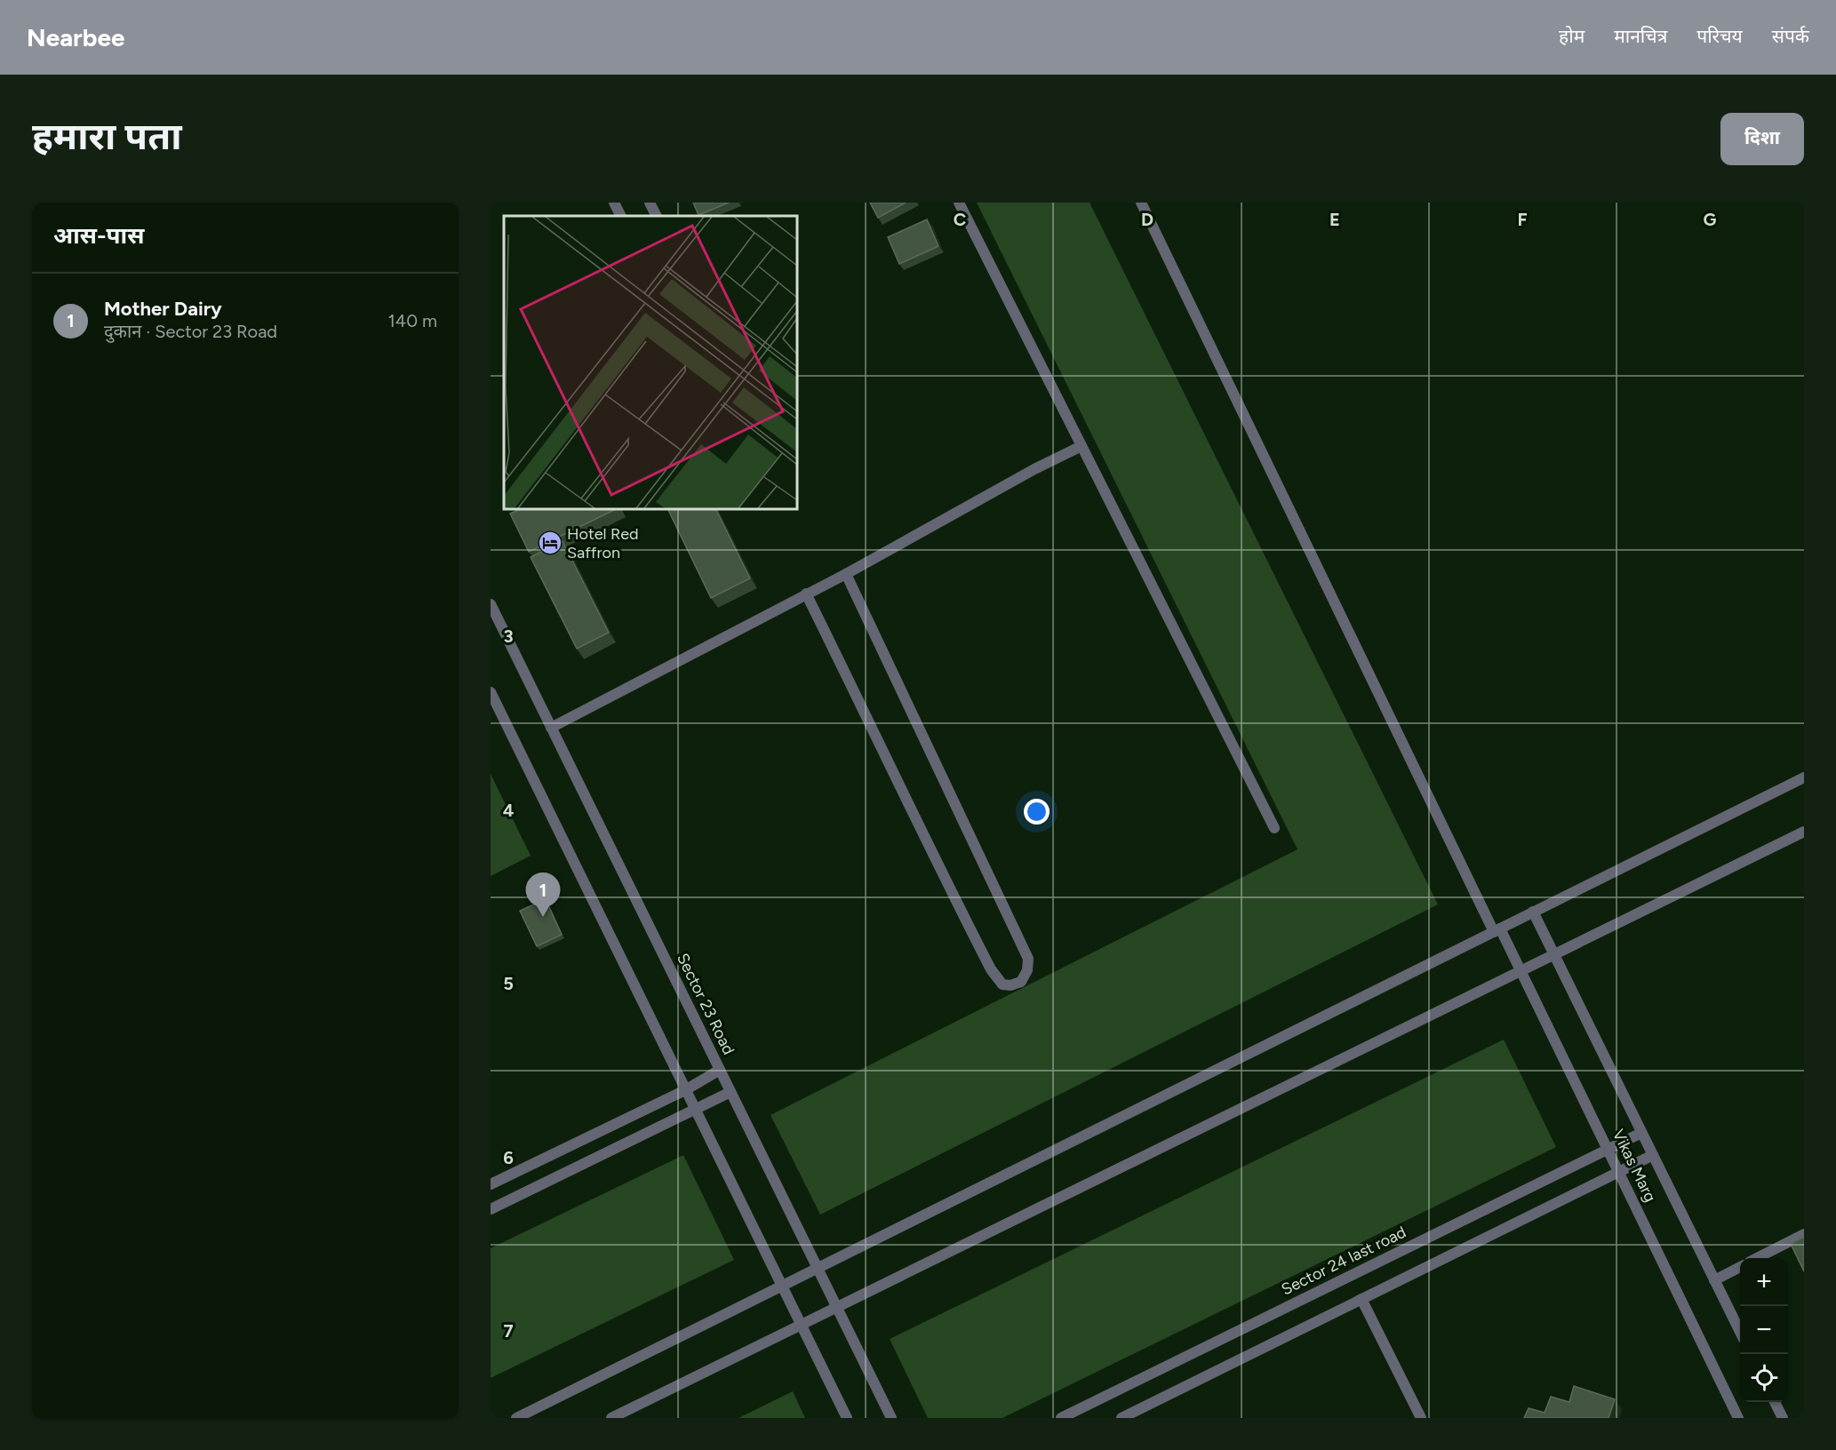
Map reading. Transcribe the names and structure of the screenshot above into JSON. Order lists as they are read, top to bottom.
{
  "streets": {
    "street": ["Sector 23 Road", "Vikas Marg", "Sector 24 last road"]
  },
  "crossings": [
    ["Vikas Marg", "Sector 24 last road"]
  ],
  "places": {
    "hotel": ["Hotel Red Saffron"]
  },
  "page": {
    "header": "Nearbee",
    "nav": [
      "होम",
      "मानचित्र",
      "परिचय",
      "संपर्क"
    ],
    "buttons": "दिशा",
    "title": "हमारा पता",
    "heading": "आस-पास",
    "list": [
      {
        "mark": "1",
        "name": "Mother Dairy",
        "note": "दुकान · Sector 23 Road",
        "value": "140 m"
      }
    ],
    "pins": "1",
    "map_buttons": ["+", "−"]
  },
  "grid": {
    "columns": [
      "C",
      "D",
      "E",
      "F",
      "G"
    ],
    "rows": [
      "3",
      "4",
      "5",
      "6",
      "7"
    ]
  }
}
